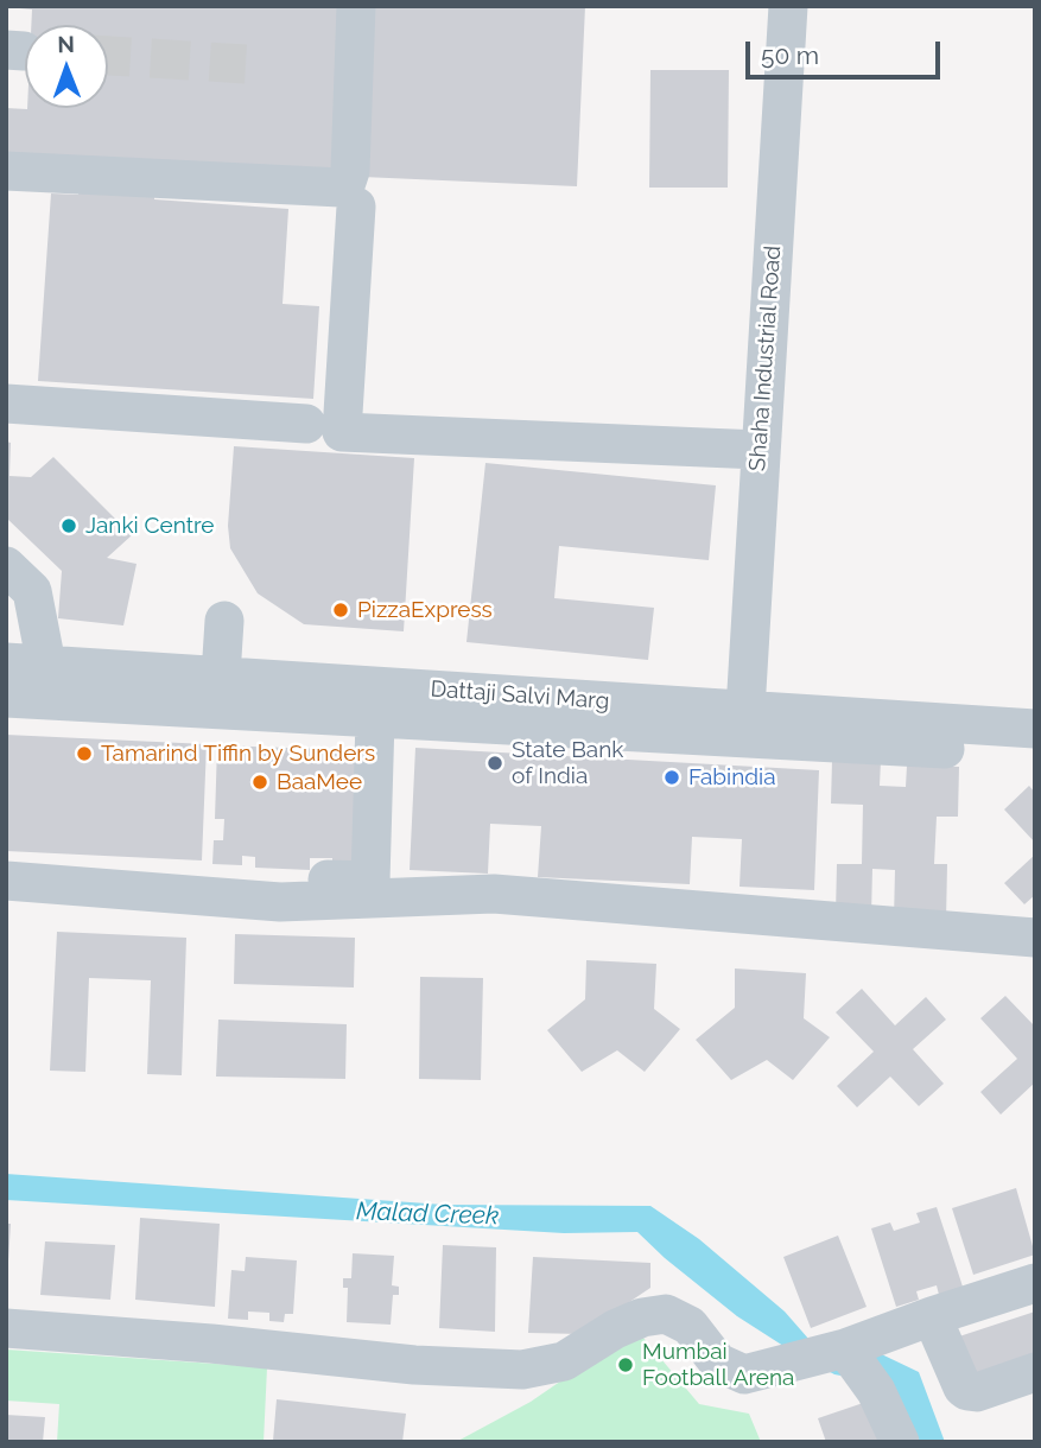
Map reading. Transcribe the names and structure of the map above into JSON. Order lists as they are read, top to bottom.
{
  "streets": {
    "street": ["Shaha Industrial Road", "Dattaji Salvi Marg"]
  },
  "crossings": [
    ["Shaha Industrial Road", "Dattaji Salvi Marg"]
  ],
  "water": ["Malad Creek"],
  "places": [
    "Janki Centre",
    "PizzaExpress",
    "Tamarind Tiffin by Sunders",
    "State Bank of India",
    "Fabindia",
    "BaaMee",
    "Mumbai Football Arena"
  ],
  "scale_bar": "50 m",
  "north": "top"
}
